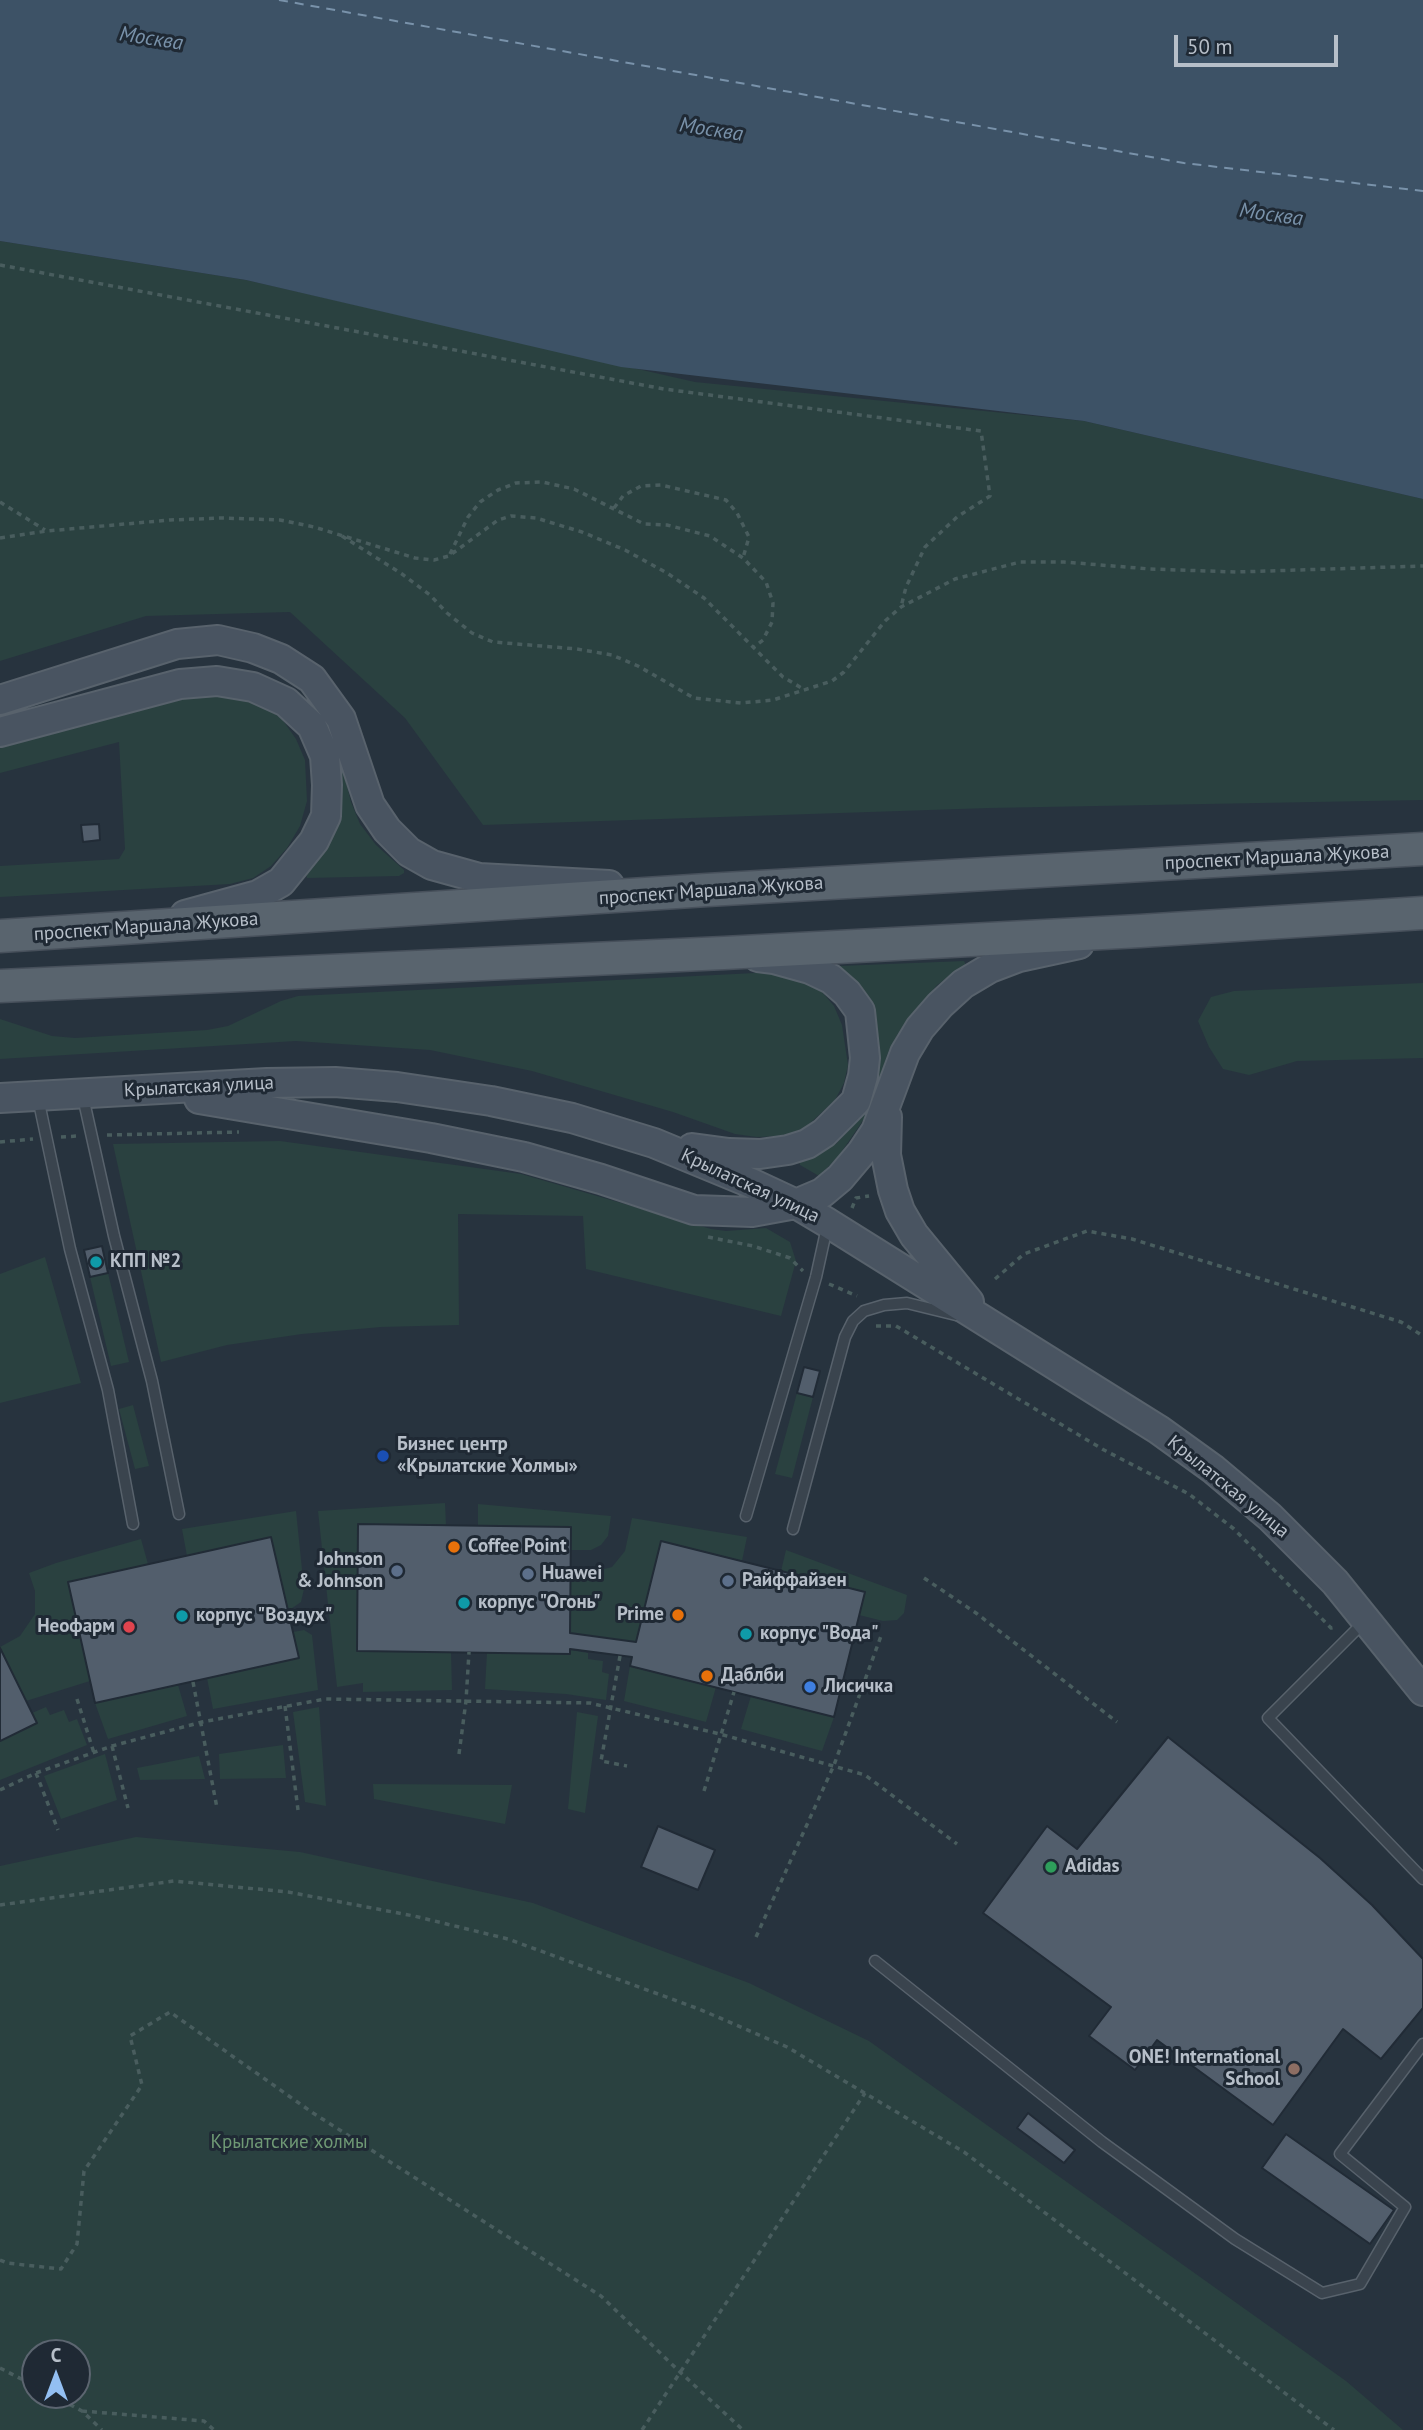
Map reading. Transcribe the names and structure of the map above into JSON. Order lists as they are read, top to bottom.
{
  "streets": {
    "main road": ["проспект Маршала Жукова", "Крылатская улица"]
  },
  "water": ["Москва"],
  "parks": ["Крылатские холмы"],
  "places": [
    "КПП №2",
    "Бизнес центр «Крылатские Холмы»",
    "Coffee Point",
    "Johnson & Johnson",
    "Huawei",
    "Райффайзен",
    "корпус \"Огонь\"",
    "Prime",
    "корпус \"Воздух\"",
    "Неофарм",
    "корпус \"Вода\"",
    "Даблби",
    "Лисичка",
    "Adidas",
    "ONE! International School"
  ],
  "scale_bar": "50 m",
  "north": "top"
}
